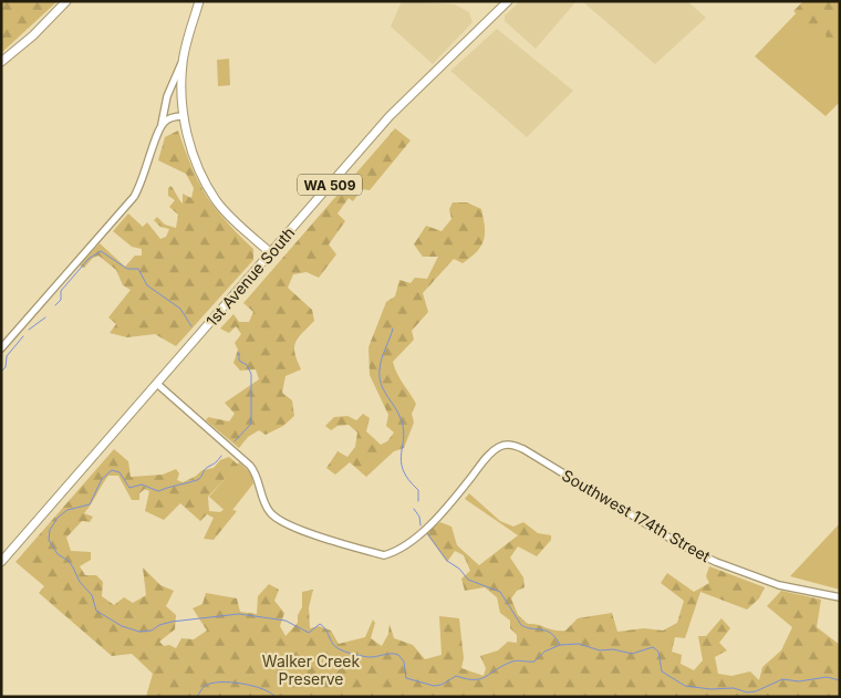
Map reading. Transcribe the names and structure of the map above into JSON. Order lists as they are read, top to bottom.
{
  "streets": {
    "main road": ["WA 509", "1st Avenue South"],
    "street": ["Southwest 174th Street"]
  },
  "crossings": [
    ["1st Avenue South", "Southwest 174th Street"]
  ],
  "parks": ["Walker Creek Preserve"]
}
